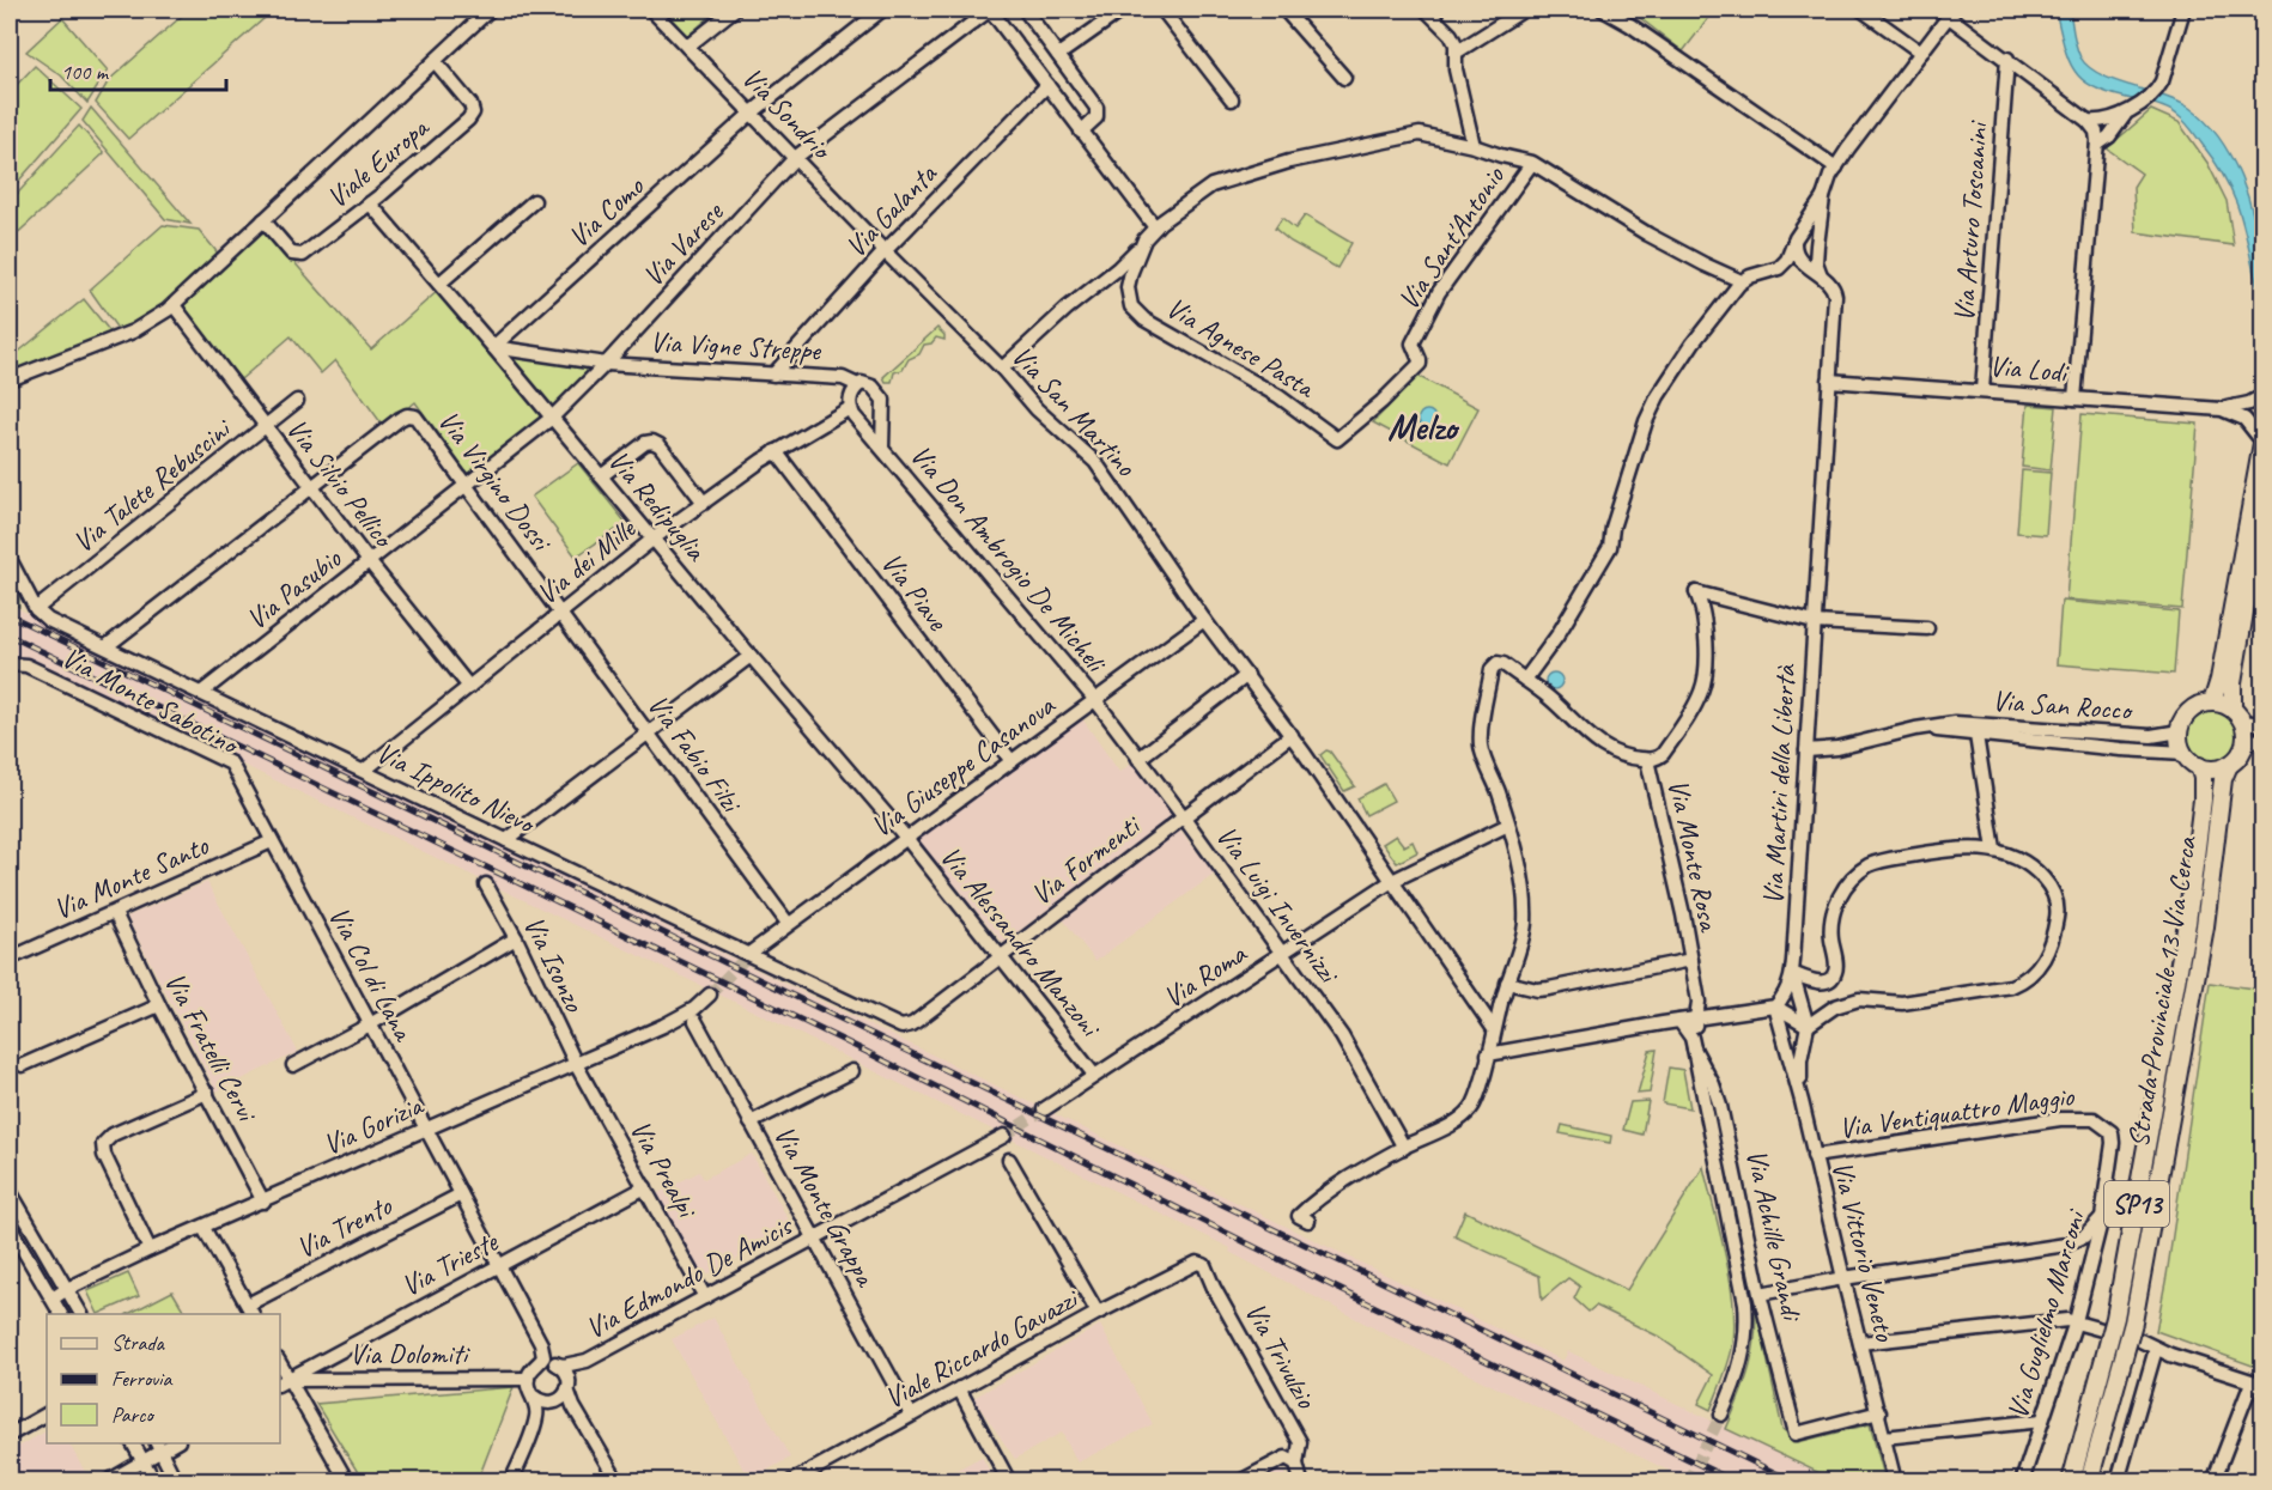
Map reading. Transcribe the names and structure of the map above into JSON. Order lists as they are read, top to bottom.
{
  "streets": {
    "main road": ["Strada Provinciale 13 Via Cerca", "SP13"],
    "street": [
      "Via Sondrio",
      "Viale Europa",
      "Via Galanta",
      "Via Como",
      "Via Arturo Toscanini",
      "Via Sant'Antonio",
      "Via Varese",
      "Via Vigne Streppe",
      "Via Agnese Pasta",
      "Via Lodi",
      "Via San Martino",
      "Via Virgino Dossi",
      "Via Silvio Pellico",
      "Via Talete Rebuscini",
      "Via Redipuglia",
      "Via Don Ambrogio De Micheli",
      "Via dei Mille",
      "Via Pasubio",
      "Via Piave",
      "Via Monte Sabotino",
      "Via San Rocco",
      "Via Fabio Filzi",
      "Via Giuseppe Casanova",
      "Via Martiri della Libertà",
      "Via Ippolito Nievo",
      "Via Monte Rosa",
      "Via Formenti",
      "Via Monte Santo",
      "Via Luigi Invernizzi",
      "Via Alessandro Manzoni",
      "Via Isonzo",
      "Via Col di Lana",
      "Via Roma",
      "Via Fratelli Cervi",
      "Via Ventiquattro Maggio",
      "Via Gorizia",
      "Via Prealpi",
      "Via Monte Grappa",
      "Via Trento",
      "Via Achille Grandi",
      "Via Vittorio Veneto",
      "Via Trieste",
      "Via Edmondo De Amicis",
      "Via Guglielmo Marconi",
      "Viale Riccardo Gavazzi",
      "Via Dolomiti",
      "Via Trivulzio"
    ]
  },
  "crossings": [
    ["Via Sondrio", "Via Galanta"],
    ["Via Sondrio", "Via Como"],
    ["Via Sondrio", "Via Varese"],
    ["Via Sondrio", "Via San Martino"],
    ["Viale Europa", "Via Silvio Pellico"],
    ["Viale Europa", "Via Redipuglia"],
    ["Via Galanta", "Via Vigne Streppe"],
    ["Via Galanta", "Via San Martino"],
    ["Via Como", "Via Vigne Streppe"],
    ["Via Como", "Via Redipuglia"],
    ["Via Arturo Toscanini", "Via Lodi"],
    ["Via Sant'Antonio", "Via Agnese Pasta"],
    ["Via Varese", "Via Vigne Streppe"],
    ["Via Varese", "Via Redipuglia"],
    ["Via Varese", "Via Pasubio"],
    ["Via Vigne Streppe", "Via Redipuglia"],
    ["Via Vigne Streppe", "Via Don Ambrogio De Micheli"],
    ["Via Lodi", "Via Martiri della Libertà"],
    ["Via San Martino", "Via Giuseppe Casanova"],
    ["Via San Martino", "Via Formenti"],
    ["Via San Martino", "Via Roma"],
    ["Via Virgino Dossi", "Via Silvio Pellico"],
    ["Via Virgino Dossi", "Via dei Mille"],
    ["Via Virgino Dossi", "Via Pasubio"],
    ["Via Virgino Dossi", "Via Fabio Filzi"],
    ["Via Silvio Pellico", "Via Talete Rebuscini"],
    ["Via Silvio Pellico", "Via dei Mille"],
    ["Via Silvio Pellico", "Via Pasubio"],
    ["Via Talete Rebuscini", "Via Ippolito Nievo"],
    ["Via Redipuglia", "Via dei Mille"],
    ["Via Redipuglia", "Via Pasubio"],
    ["Via Redipuglia", "Via Giuseppe Casanova"],
    ["Via Redipuglia", "Via Alessandro Manzoni"],
    ["Via Don Ambrogio De Micheli", "Via dei Mille"],
    ["Via Don Ambrogio De Micheli", "Via Giuseppe Casanova"],
    ["Via Don Ambrogio De Micheli", "Via Luigi Invernizzi"],
    ["Via dei Mille", "Via Piave"],
    ["Via dei Mille", "Via Fabio Filzi"],
    ["Via dei Mille", "Via Ippolito Nievo"],
    ["Via Pasubio", "Via Ippolito Nievo"],
    ["Via Piave", "Via Giuseppe Casanova"],
    ["Via Monte Sabotino", "Via Monte Santo"],
    ["Via Monte Sabotino", "Via Col di Lana"],
    ["Via San Rocco", "Via Martiri della Libertà"],
    ["Via San Rocco", "Strada Provinciale 13 Via Cerca"],
    ["Via Giuseppe Casanova", "Via Luigi Invernizzi"],
    ["Via Giuseppe Casanova", "Via Alessandro Manzoni"],
    ["Via Martiri della Libertà", "Via Vittorio Veneto"],
    ["Via Ippolito Nievo", "Via Formenti"],
    ["Via Formenti", "Via Luigi Invernizzi"],
    ["Via Formenti", "Via Alessandro Manzoni"],
    ["Via Monte Santo", "Via Col di Lana"],
    ["Via Monte Santo", "Via Fratelli Cervi"],
    ["Via Luigi Invernizzi", "Via Roma"],
    ["Via Alessandro Manzoni", "Via Roma"],
    ["Via Isonzo", "Via Gorizia"],
    ["Via Isonzo", "Via Prealpi"],
    ["Via Col di Lana", "Via Gorizia"],
    ["Via Col di Lana", "Via Trento"],
    ["Via Col di Lana", "Via Trieste"],
    ["Via Col di Lana", "Via Edmondo De Amicis"],
    ["Via Col di Lana", "Via Dolomiti"],
    ["Via Fratelli Cervi", "Via Gorizia"],
    ["Via Ventiquattro Maggio", "Via Vittorio Veneto"],
    ["Via Ventiquattro Maggio", "Via Guglielmo Marconi"],
    ["Via Gorizia", "Via Prealpi"],
    ["Via Prealpi", "Via Trieste"],
    ["Via Prealpi", "Via Edmondo De Amicis"],
    ["Via Monte Grappa", "Via Edmondo De Amicis"],
    ["Via Monte Grappa", "Viale Riccardo Gavazzi"],
    ["Via Achille Grandi", "Via Vittorio Veneto"],
    ["Via Trieste", "Via Dolomiti"],
    ["Via Edmondo De Amicis", "Via Dolomiti"],
    ["Viale Riccardo Gavazzi", "Via Trivulzio"]
  ],
  "districts": ["Melzo"],
  "legend": ["Strada", "Ferrovia", "Parco"],
  "scale_bar": "100 m"
}
